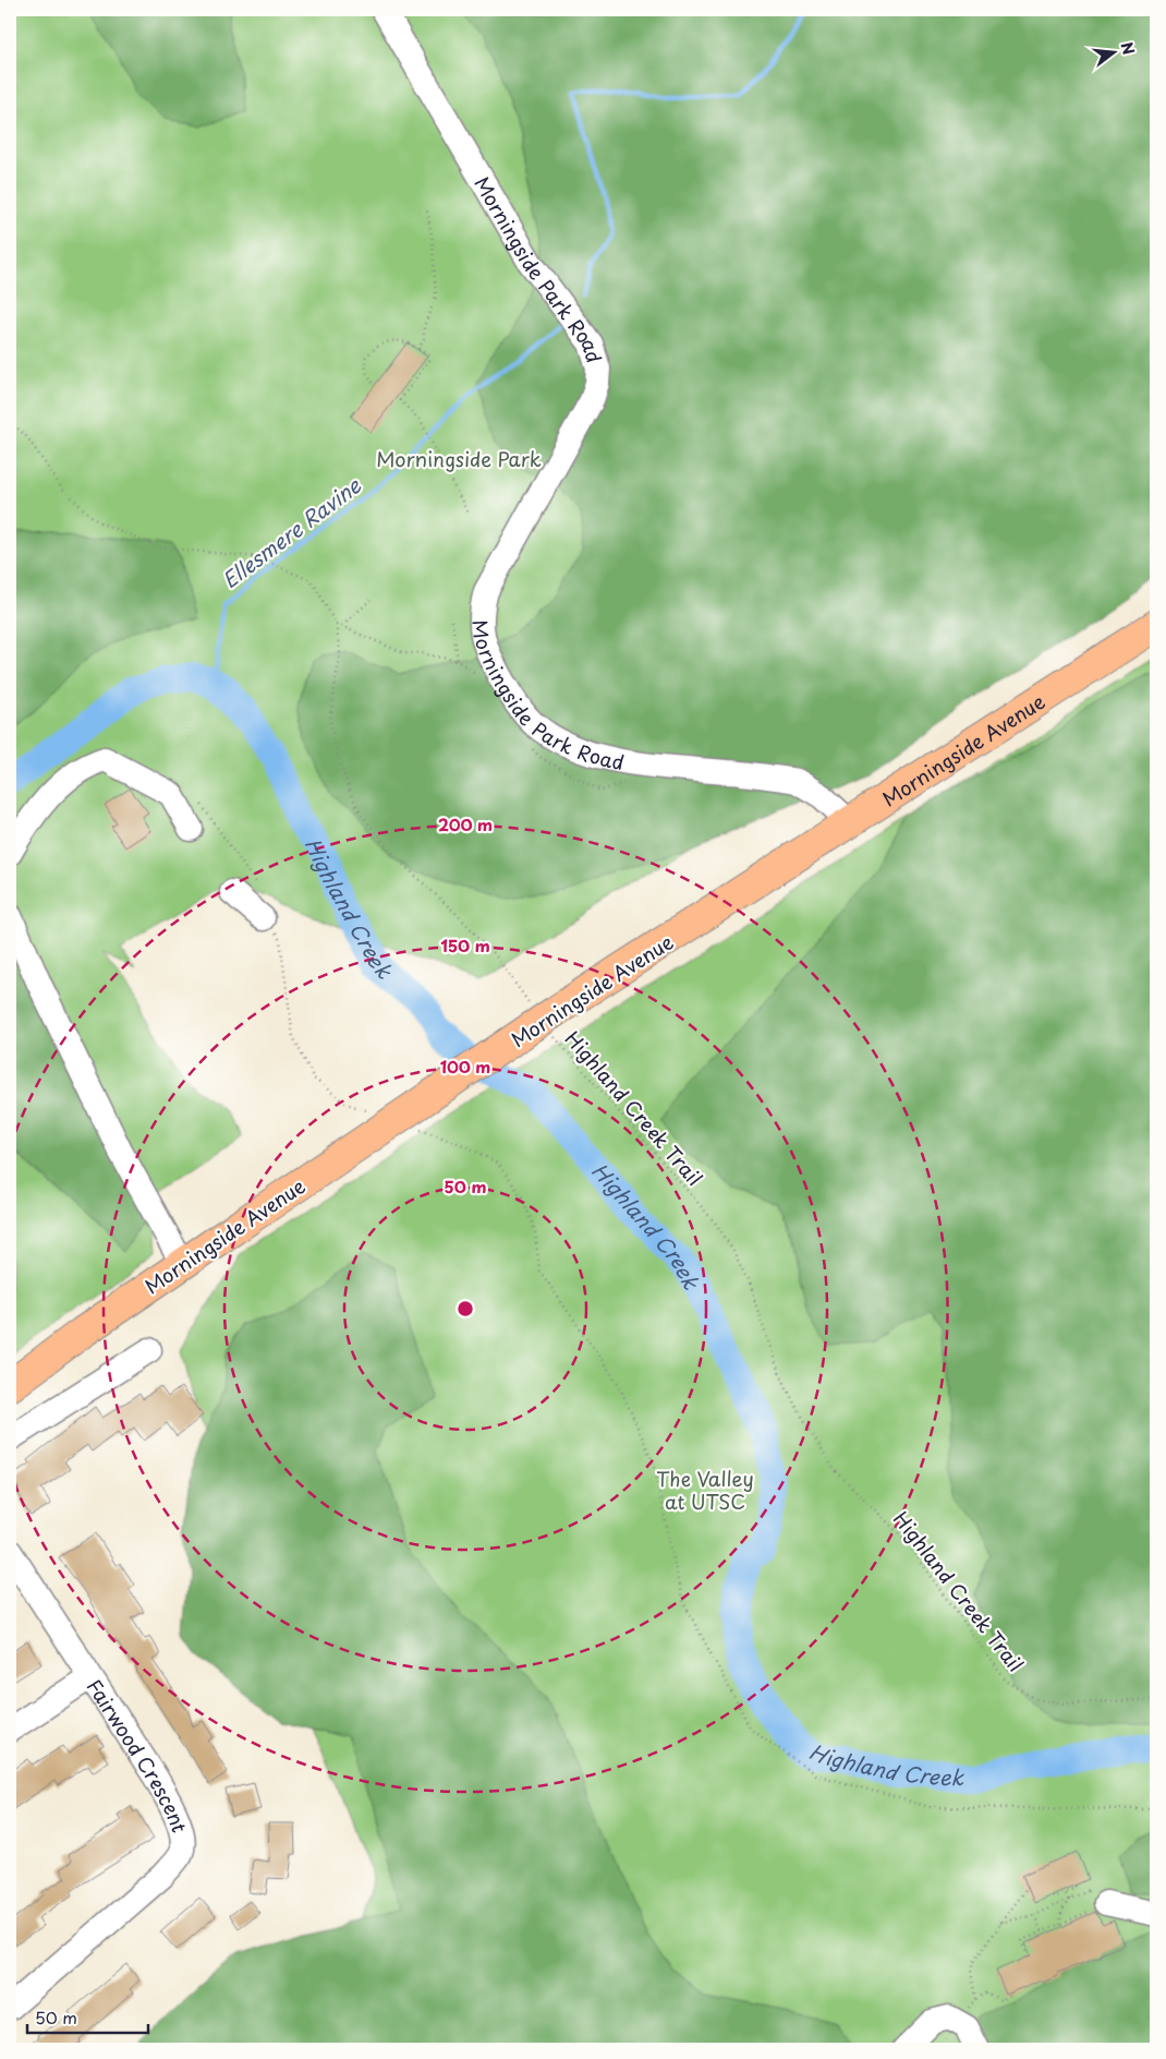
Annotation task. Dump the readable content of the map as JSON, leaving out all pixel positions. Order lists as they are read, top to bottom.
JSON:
{
  "streets": {
    "main road": ["Morningside Avenue"],
    "street": ["Morningside Park Road", "Fairwood Crescent"],
    "path": ["Highland Creek Trail"]
  },
  "crossings": [
    ["Morningside Park Road", "Morningside Avenue"],
    ["Morningside Avenue", "Highland Creek Trail"]
  ],
  "water": ["Ellesmere Ravine", "Highland Creek"],
  "parks": ["Morningside Park", "The Valley at UTSC"],
  "scale_bar": "50 m",
  "north": "right",
  "rings": [
    "200 m",
    "150 m",
    "100 m",
    "50 m"
  ]
}
